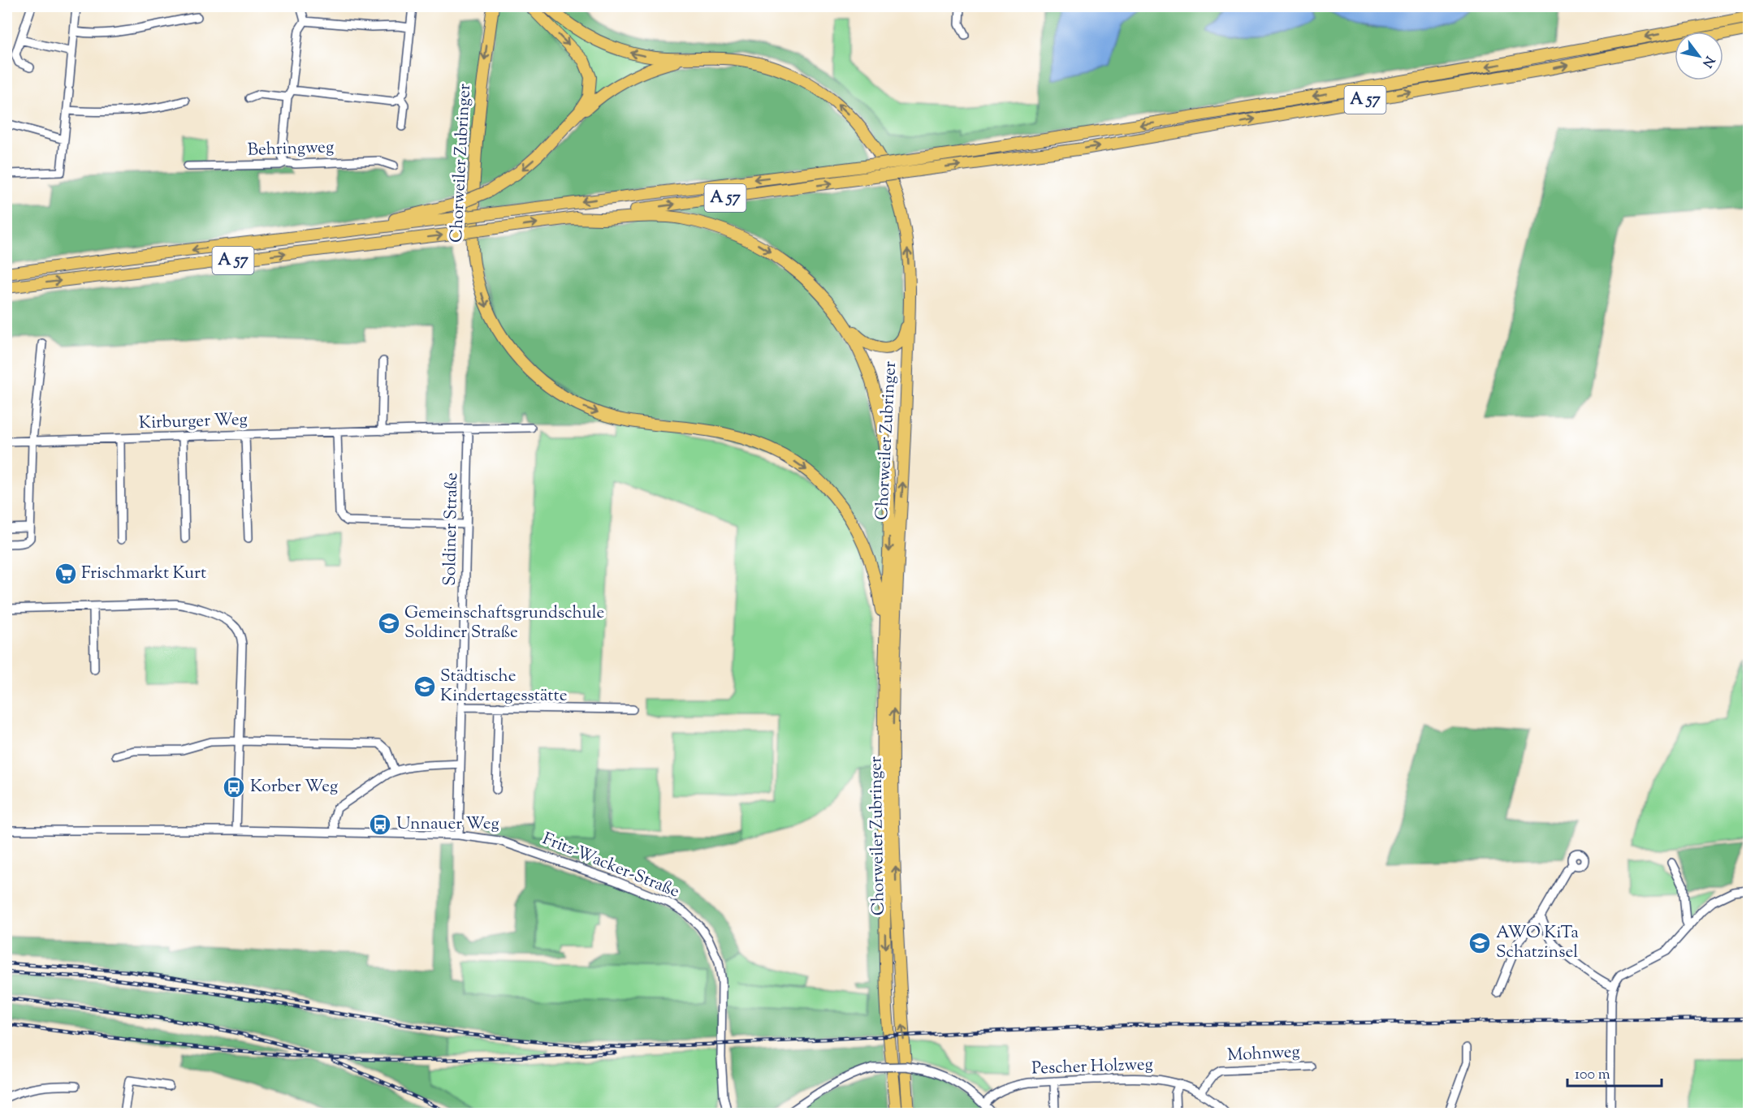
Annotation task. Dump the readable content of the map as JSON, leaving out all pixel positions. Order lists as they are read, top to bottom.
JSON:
{
  "streets": {
    "highway": ["A 57", "Chorweiler Zubringer"],
    "street": [
      "Behringweg",
      "Kirburger Weg",
      "Soldiner Straße",
      "Fritz-Wacker-Straße",
      "Mohnweg",
      "Pescher Holzweg"
    ]
  },
  "crossings": [
    ["Kirburger Weg", "Soldiner Straße"],
    ["Soldiner Straße", "Fritz-Wacker-Straße"],
    ["Mohnweg", "Pescher Holzweg"]
  ],
  "places": {
    "supermarket": ["Frischmarkt Kurt"],
    "school or university": ["Gemeinschaftsgrundschule Soldiner Straße", "Städtische Kindertagesstätte", "AWO KiTa Schatzinsel"],
    "bus stop": ["Korber Weg", "Unnauer Weg"]
  },
  "scale_bar": "100 m",
  "north": "bottom right"
}
